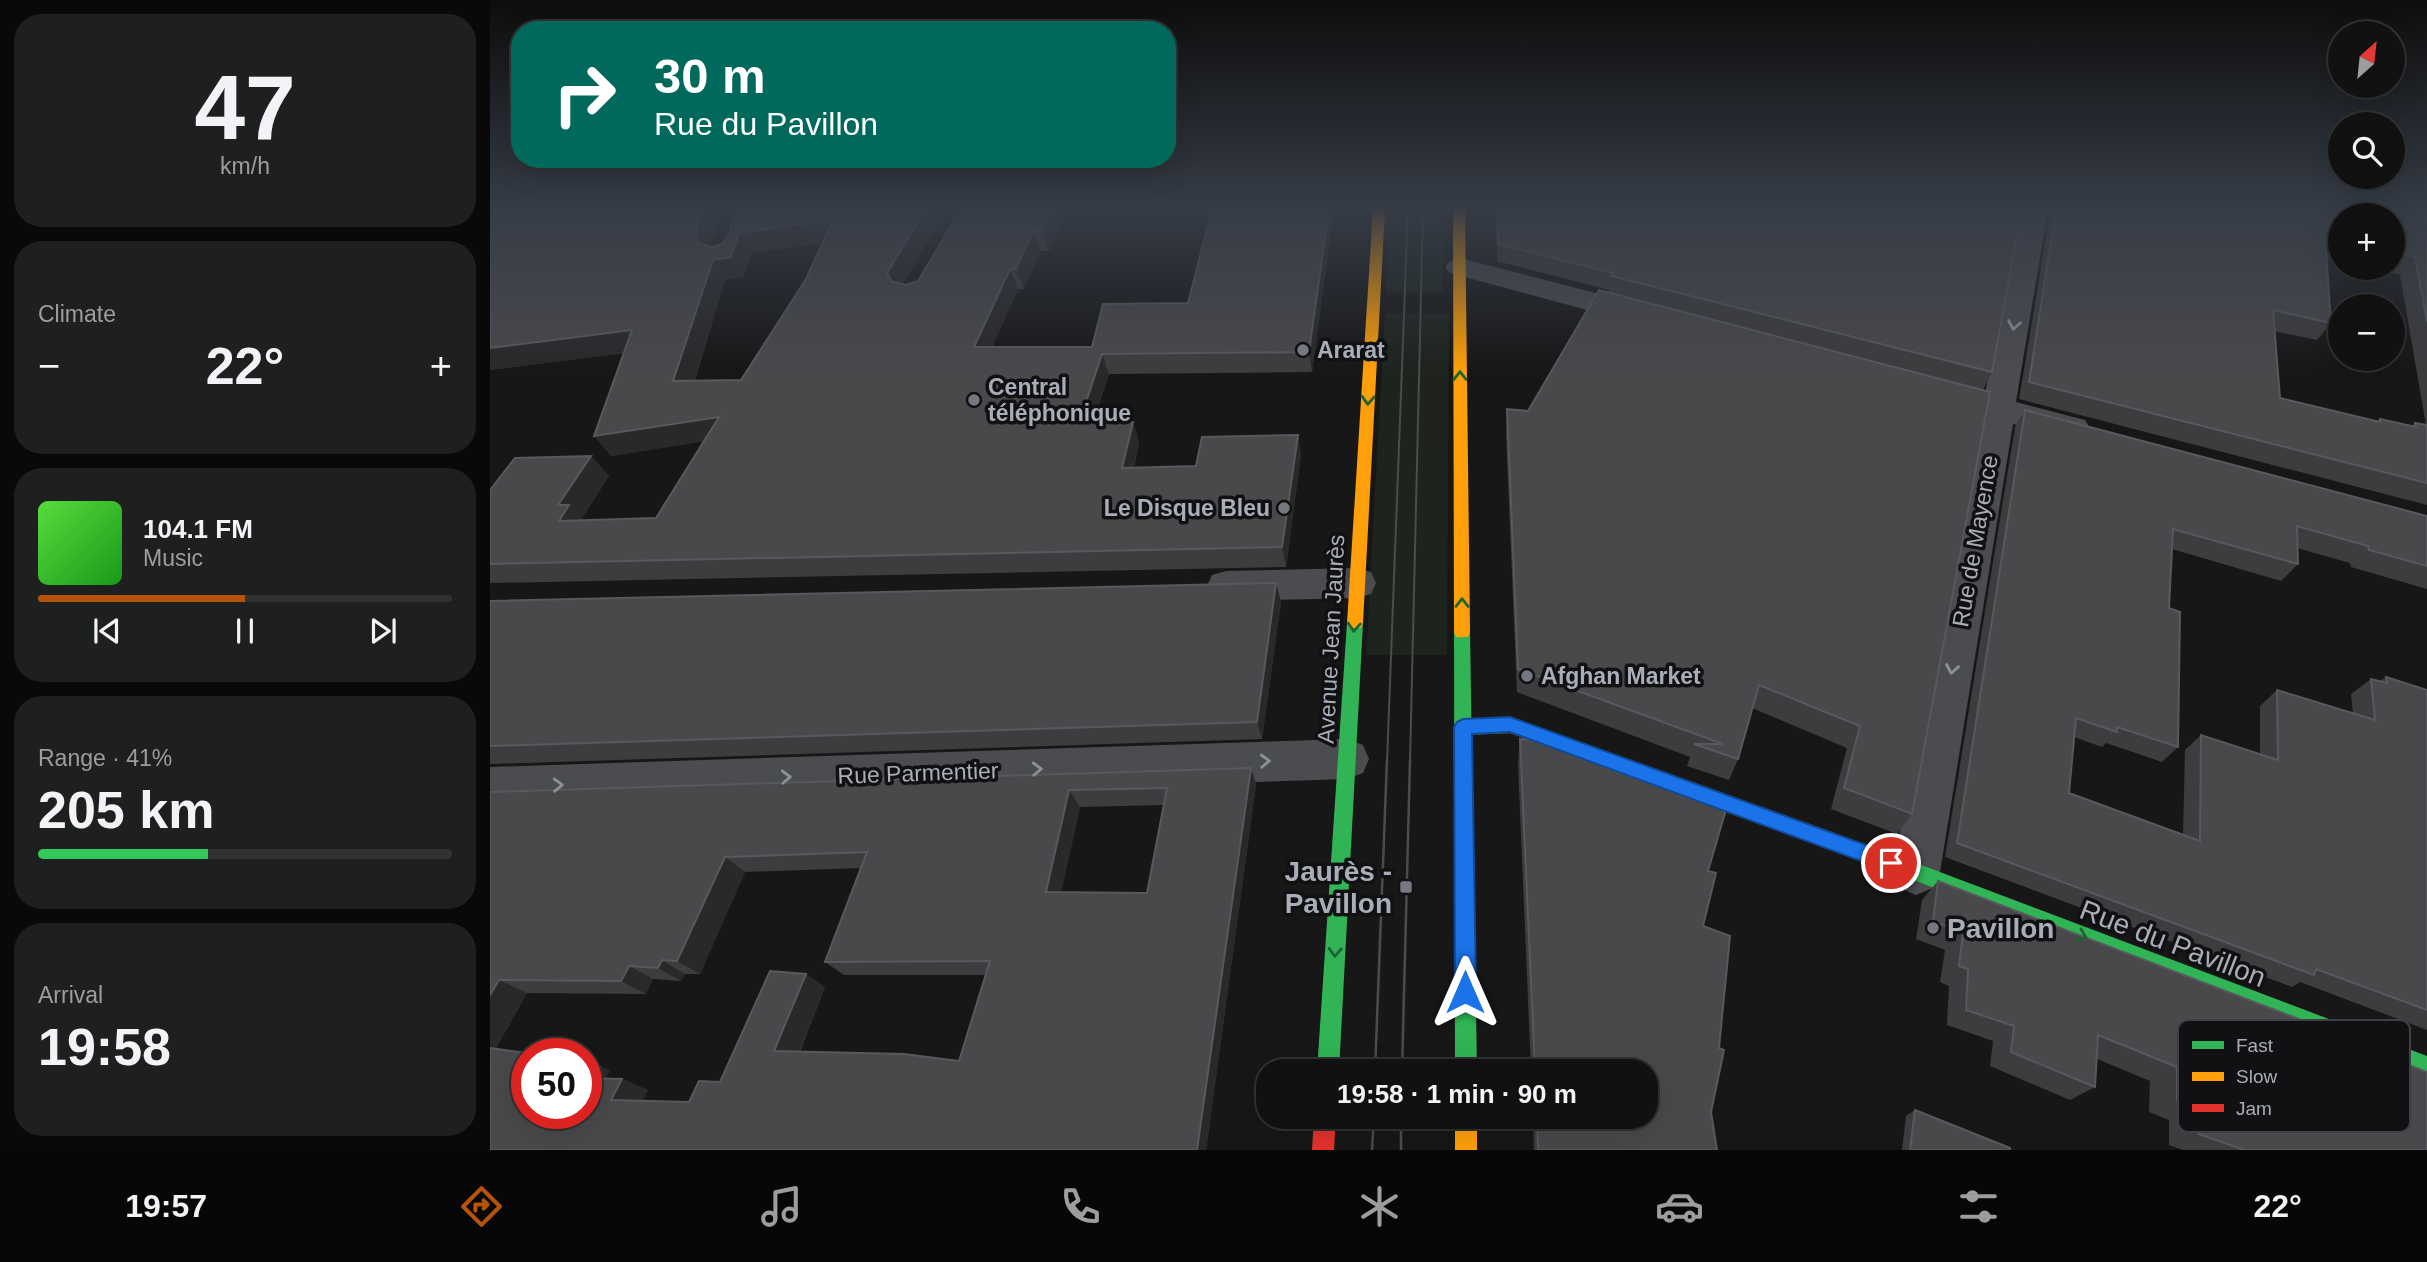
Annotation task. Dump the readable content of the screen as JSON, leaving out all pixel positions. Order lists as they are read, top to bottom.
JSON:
{
  "streets": {
    "main road": ["Avenue Jean Jaurès", "Rue du Pavillon"],
    "street": ["Rue de Mayence", "Rue Parmentier"]
  },
  "crossings": [
    ["Rue de Mayence", "Rue du Pavillon"],
    ["Avenue Jean Jaurès", "Rue Parmentier"]
  ],
  "one_way": ["Rue de Mayence", "Rue Parmentier", "Rue du Pavillon"],
  "places": {
    "other": [
      "Ararat",
      "Central téléphonique",
      "Le Disque Bleu",
      "Afghan Market",
      "Pavillon"
    ],
    "transit": ["Jaurès - Pavillon"]
  },
  "legend": ["Fast", "Slow", "Jam"],
  "north": "top right",
  "page": {
    "tile": [
      ["47", "km/h"],
      "Climate",
      ["Range · 41%", "205 km"],
      ["Arrival", "19:58"]
    ],
    "map_buttons": ["+", "−"],
    "turn": ["30 m", "Rue du Pavillon"],
    "heat": ["−", "22°", "+"],
    "song": ["104.1 FM", "Music"],
    "limit": "50",
    "trip": "19:58 · 1 min · 90 m",
    "tabs": ["19:57", "22°"]
  }
}
